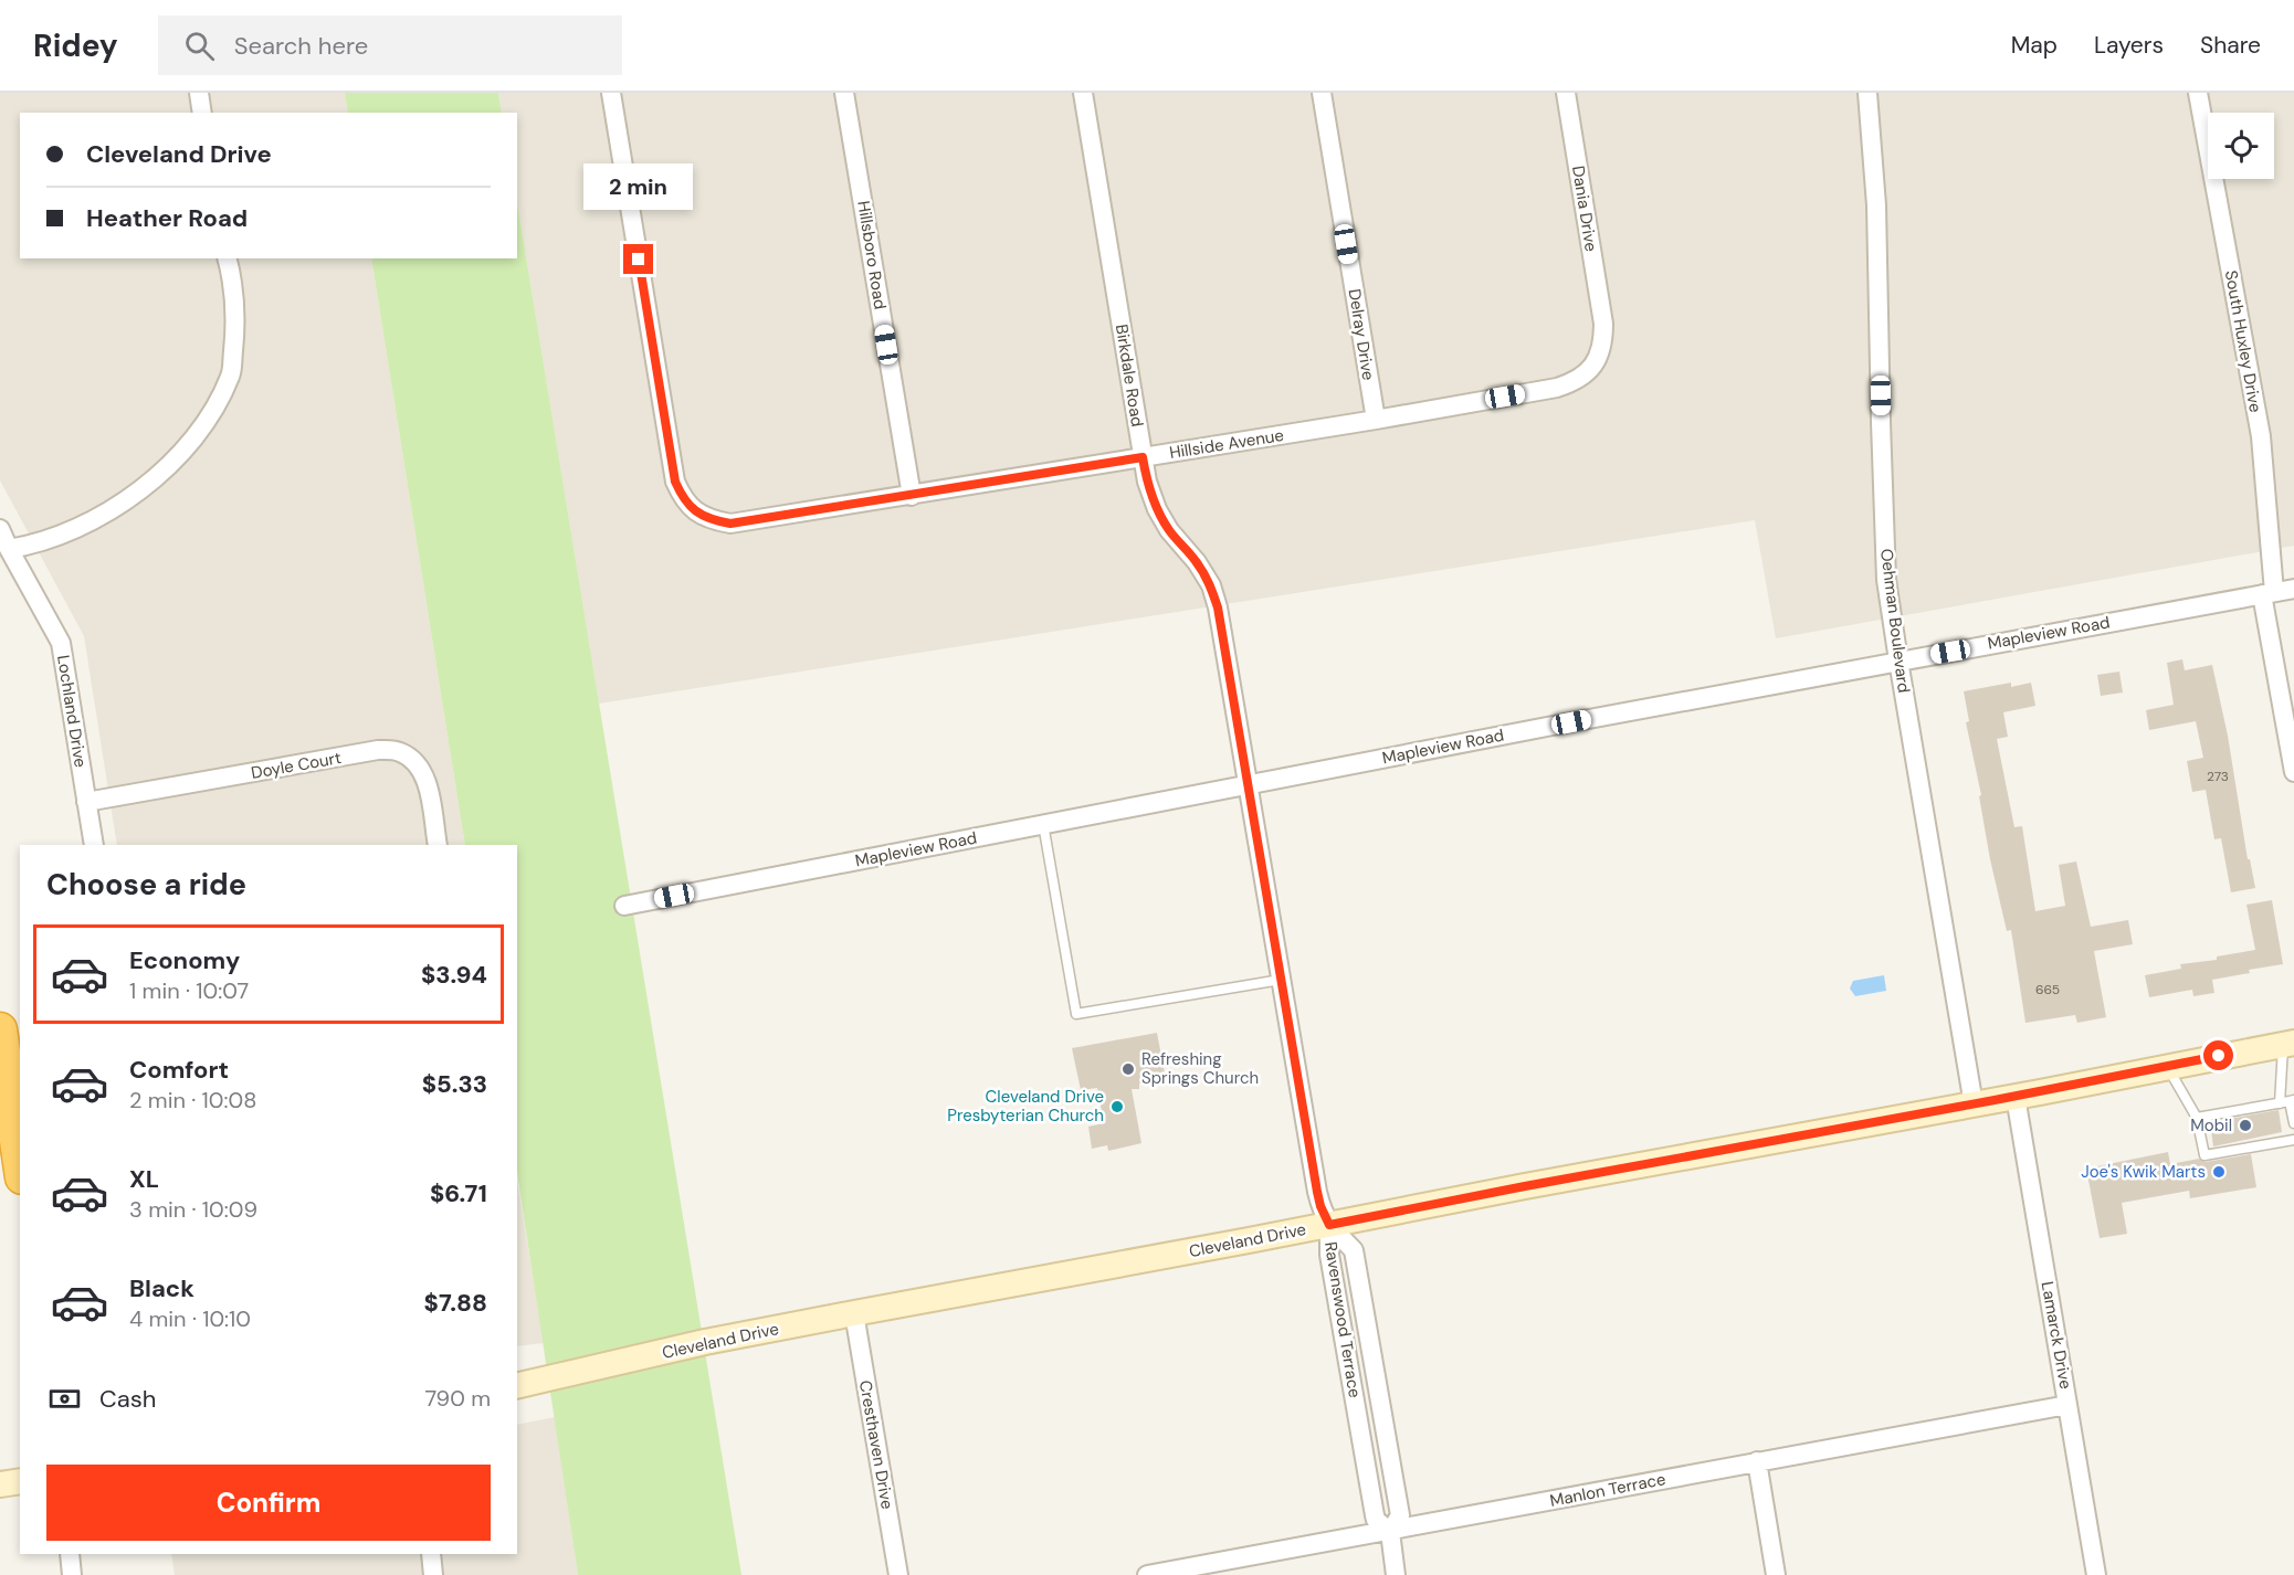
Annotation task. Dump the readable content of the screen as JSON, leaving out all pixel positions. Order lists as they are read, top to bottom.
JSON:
{
  "streets": {
    "street": [
      "Dania Drive",
      "Hillsboro Road",
      "Delray Drive",
      "South Huxley Drive",
      "Birkdale Road",
      "Hillside Avenue",
      "Oehman Boulevard",
      "Mapleview Road",
      "Lochland Drive",
      "Doyle Court",
      "Cleveland Drive",
      "Ravenswood Terrace",
      "Lamarck Drive",
      "Cresthaven Drive",
      "Manlon Terrace"
    ]
  },
  "crossings": [
    ["Dania Drive", "Hillside Avenue"],
    ["Hillsboro Road", "Hillside Avenue"],
    ["Delray Drive", "Hillside Avenue"],
    ["South Huxley Drive", "Mapleview Road"],
    ["Birkdale Road", "Hillside Avenue"],
    ["Birkdale Road", "Mapleview Road"],
    ["Birkdale Road", "Cleveland Drive"],
    ["Birkdale Road", "Ravenswood Terrace"],
    ["Oehman Boulevard", "Mapleview Road"],
    ["Oehman Boulevard", "Cleveland Drive"],
    ["Lochland Drive", "Doyle Court"],
    ["Cleveland Drive", "Ravenswood Terrace"],
    ["Cleveland Drive", "Lamarck Drive"],
    ["Cleveland Drive", "Cresthaven Drive"],
    ["Ravenswood Terrace", "Manlon Terrace"],
    ["Lamarck Drive", "Manlon Terrace"]
  ],
  "places": [
    "Refreshing Springs Church",
    "Cleveland Drive Presbyterian Church",
    "Mobil",
    "Joe's Kwik Marts"
  ],
  "house_numbers": ["273", "665"],
  "page": {
    "header": "Ridey",
    "search": "Search here",
    "nav": ["Map", "Layers", "Share"],
    "banner": ["Cleveland Drive", "Heather Road"],
    "bubble": "2 min",
    "heading": "Choose a ride",
    "list": [
      {
        "name": "Economy",
        "note": "1 min · 10:07",
        "value": "$3.94"
      },
      {
        "name": "Comfort",
        "note": "2 min · 10:08",
        "value": "$5.33"
      },
      {
        "name": "XL",
        "note": "3 min · 10:09",
        "value": "$6.71"
      },
      {
        "name": "Black",
        "note": "4 min · 10:10",
        "value": "$7.88"
      }
    ],
    "pay": ["Cash", "790 m"],
    "buttons": "Confirm"
  }
}
